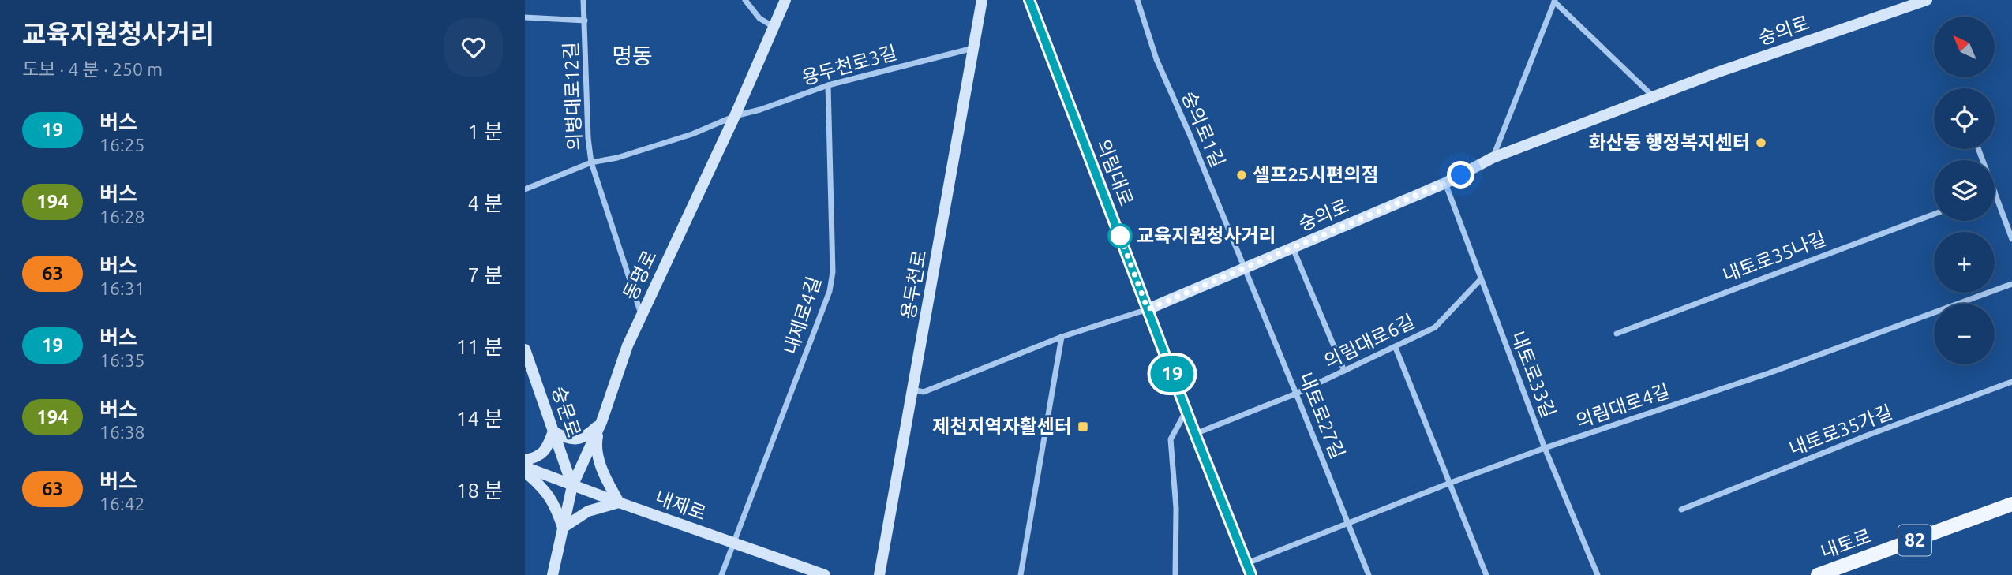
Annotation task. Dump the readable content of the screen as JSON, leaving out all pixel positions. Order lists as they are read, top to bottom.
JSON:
{
  "streets": {
    "main road": ["82", "내토로"],
    "street": [
      "숭의로",
      "용두천로3길",
      "의병대로12길",
      "숭의로1길",
      "의림대로",
      "내토로35나길",
      "동명로",
      "용두천로",
      "내제로4길",
      "의림대로6길",
      "내토로33길",
      "의림대로4길",
      "숭문로",
      "내토로27길",
      "내토로35가길",
      "내제로"
    ]
  },
  "crossings": [
    ["숭의로", "숭의로1길"],
    ["숭의로", "의림대로"],
    ["숭의로", "용두천로"],
    ["숭의로", "내토로33길"],
    ["숭의로", "내토로27길"],
    ["용두천로3길", "의병대로12길"],
    ["용두천로3길", "동명로"],
    ["용두천로3길", "용두천로"],
    ["용두천로3길", "내제로4길"],
    ["의병대로12길", "동명로"],
    ["숭의로1길", "내토로27길"],
    ["의림대로", "의림대로6길"],
    ["의림대로", "의림대로4길"],
    ["동명로", "숭문로"],
    ["동명로", "내제로"],
    ["내제로4길", "내제로"],
    ["의림대로6길", "내토로33길"],
    ["의림대로6길", "내토로27길"],
    ["내토로33길", "의림대로4길"],
    ["의림대로4길", "내토로27길"],
    ["숭문로", "내제로"]
  ],
  "districts": ["명동"],
  "places": {
    "other": ["화산동 행정복지센터", "셀프25시편의점", "교육지원청사거리"],
    "transit": ["제천지역자활센터"]
  },
  "lines": ["bus line 19"],
  "north": "top left",
  "page": {
    "heading": ["교육지원청사거리", "도보 · 4 분 · 250 m"],
    "on_map": "19",
    "map_buttons": ["+", "−"],
    "list": [
      {
        "mark": "19",
        "name": "버스",
        "note": "16:25",
        "value": "1 분"
      },
      {
        "mark": "194",
        "name": "버스",
        "note": "16:28",
        "value": "4 분"
      },
      {
        "mark": "63",
        "name": "버스",
        "note": "16:31",
        "value": "7 분"
      },
      {
        "mark": "19",
        "name": "버스",
        "note": "16:35",
        "value": "11 분"
      },
      {
        "mark": "194",
        "name": "버스",
        "note": "16:38",
        "value": "14 분"
      },
      {
        "mark": "63",
        "name": "버스",
        "note": "16:42",
        "value": "18 분"
      }
    ]
  }
}
